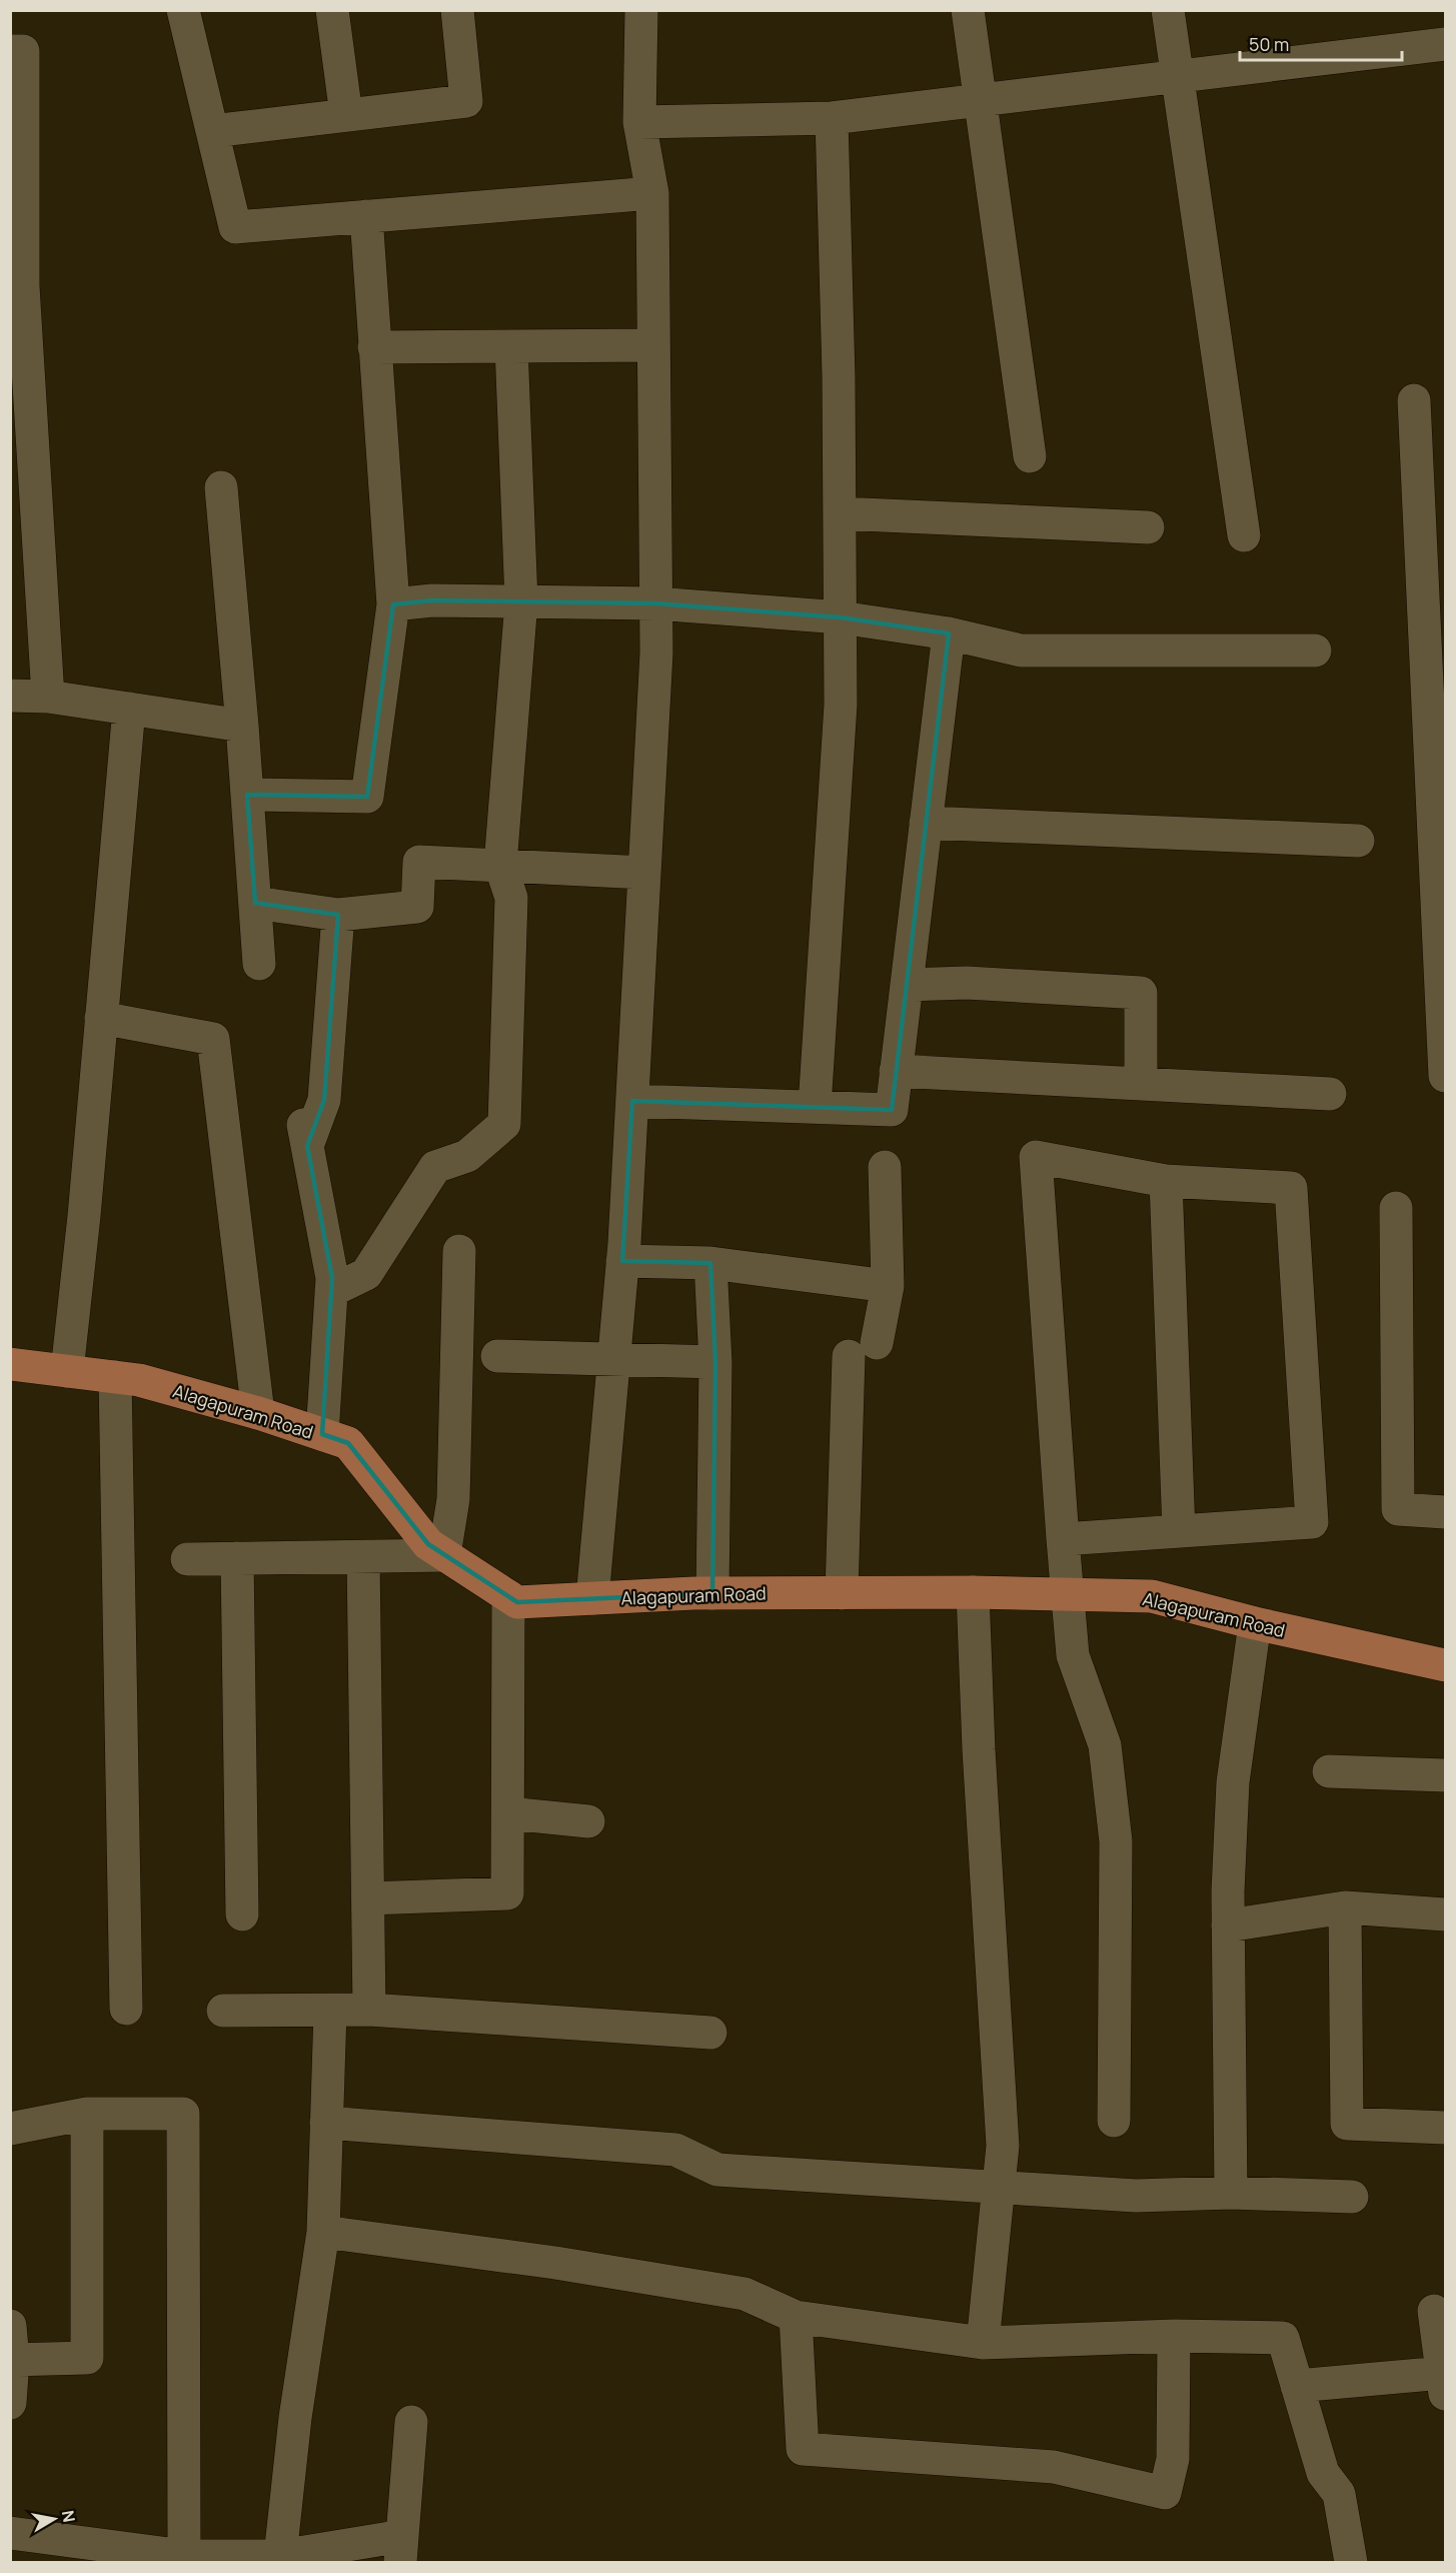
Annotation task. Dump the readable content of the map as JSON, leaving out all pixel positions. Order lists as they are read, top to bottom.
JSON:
{
  "streets": {
    "main road": ["Alagapuram Road"]
  },
  "scale_bar": "50 m",
  "north": "right"
}
